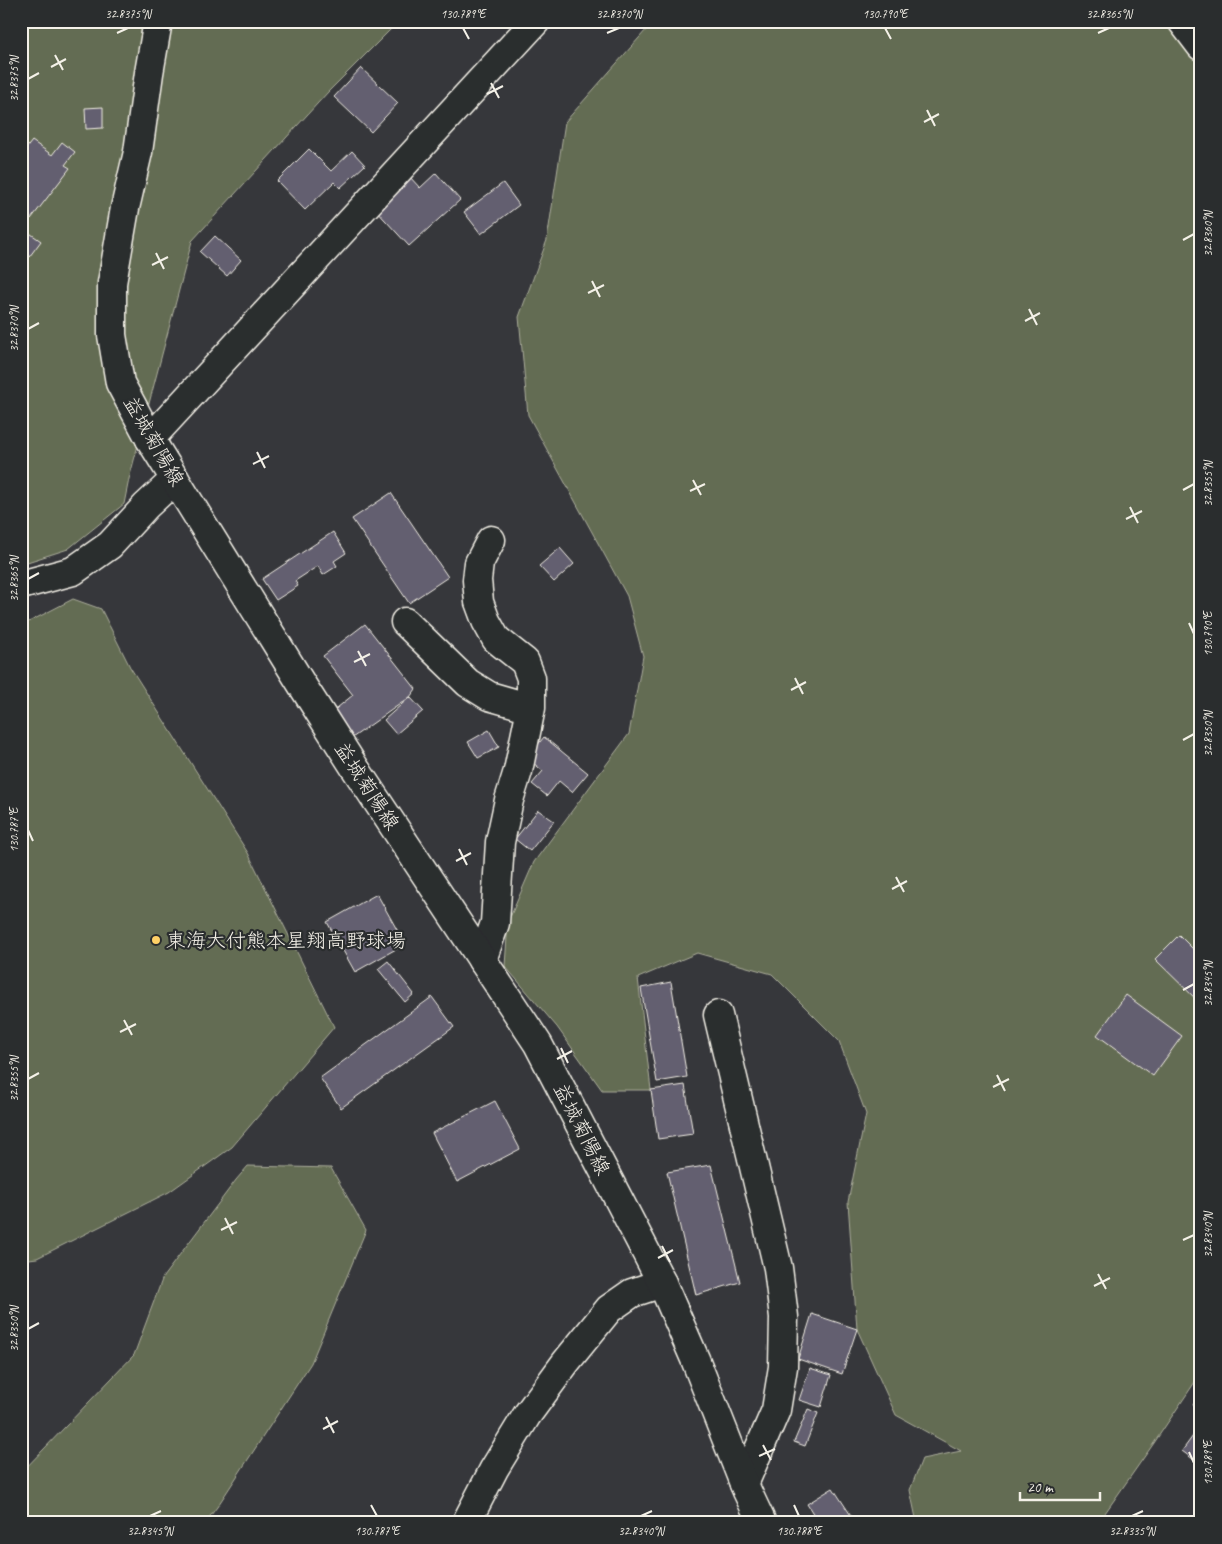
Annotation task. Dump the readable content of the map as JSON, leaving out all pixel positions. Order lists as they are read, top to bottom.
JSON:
{
  "streets": {
    "main road": ["益城菊陽線"]
  },
  "places": ["東海大付熊本星翔高野球場"],
  "scale_bar": "20 m",
  "coordinates": [
    "32.8375°N",
    "130.789°E",
    "32.8370°N",
    "130.790°E",
    "32.8365°N",
    "32.8360°N",
    "32.8355°N",
    "32.8350°N",
    "130.787°E",
    "32.8345°N",
    "32.8340°N",
    "130.788°E",
    "32.8335°N"
  ]
}
